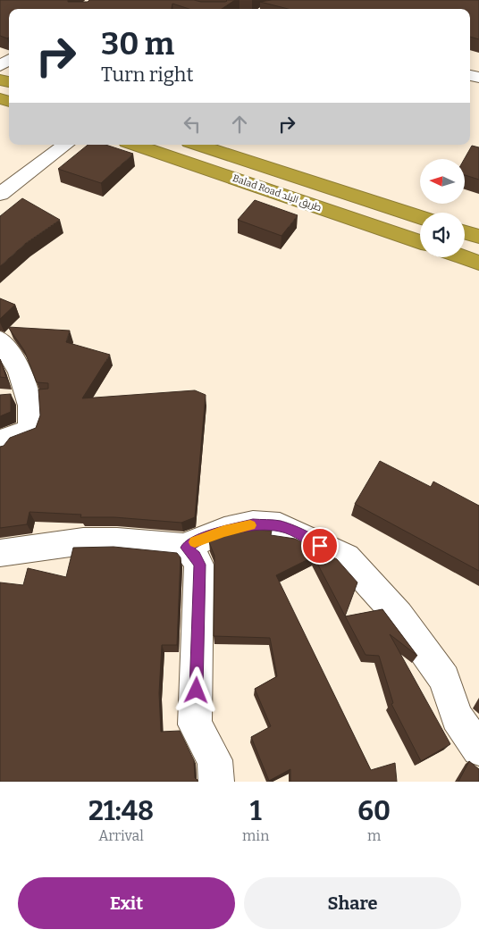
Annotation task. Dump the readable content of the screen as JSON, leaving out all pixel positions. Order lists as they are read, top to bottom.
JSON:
{
  "streets": {
    "highway": ["Balad Road طريق البلد"]
  },
  "north": "left",
  "page": {
    "turn": ["30 m", "Turn right"],
    "eta": [
      "21:48",
      "Arrival",
      "1",
      "min",
      "60",
      "m"
    ],
    "buttons": ["Exit", "Share"]
  }
}
